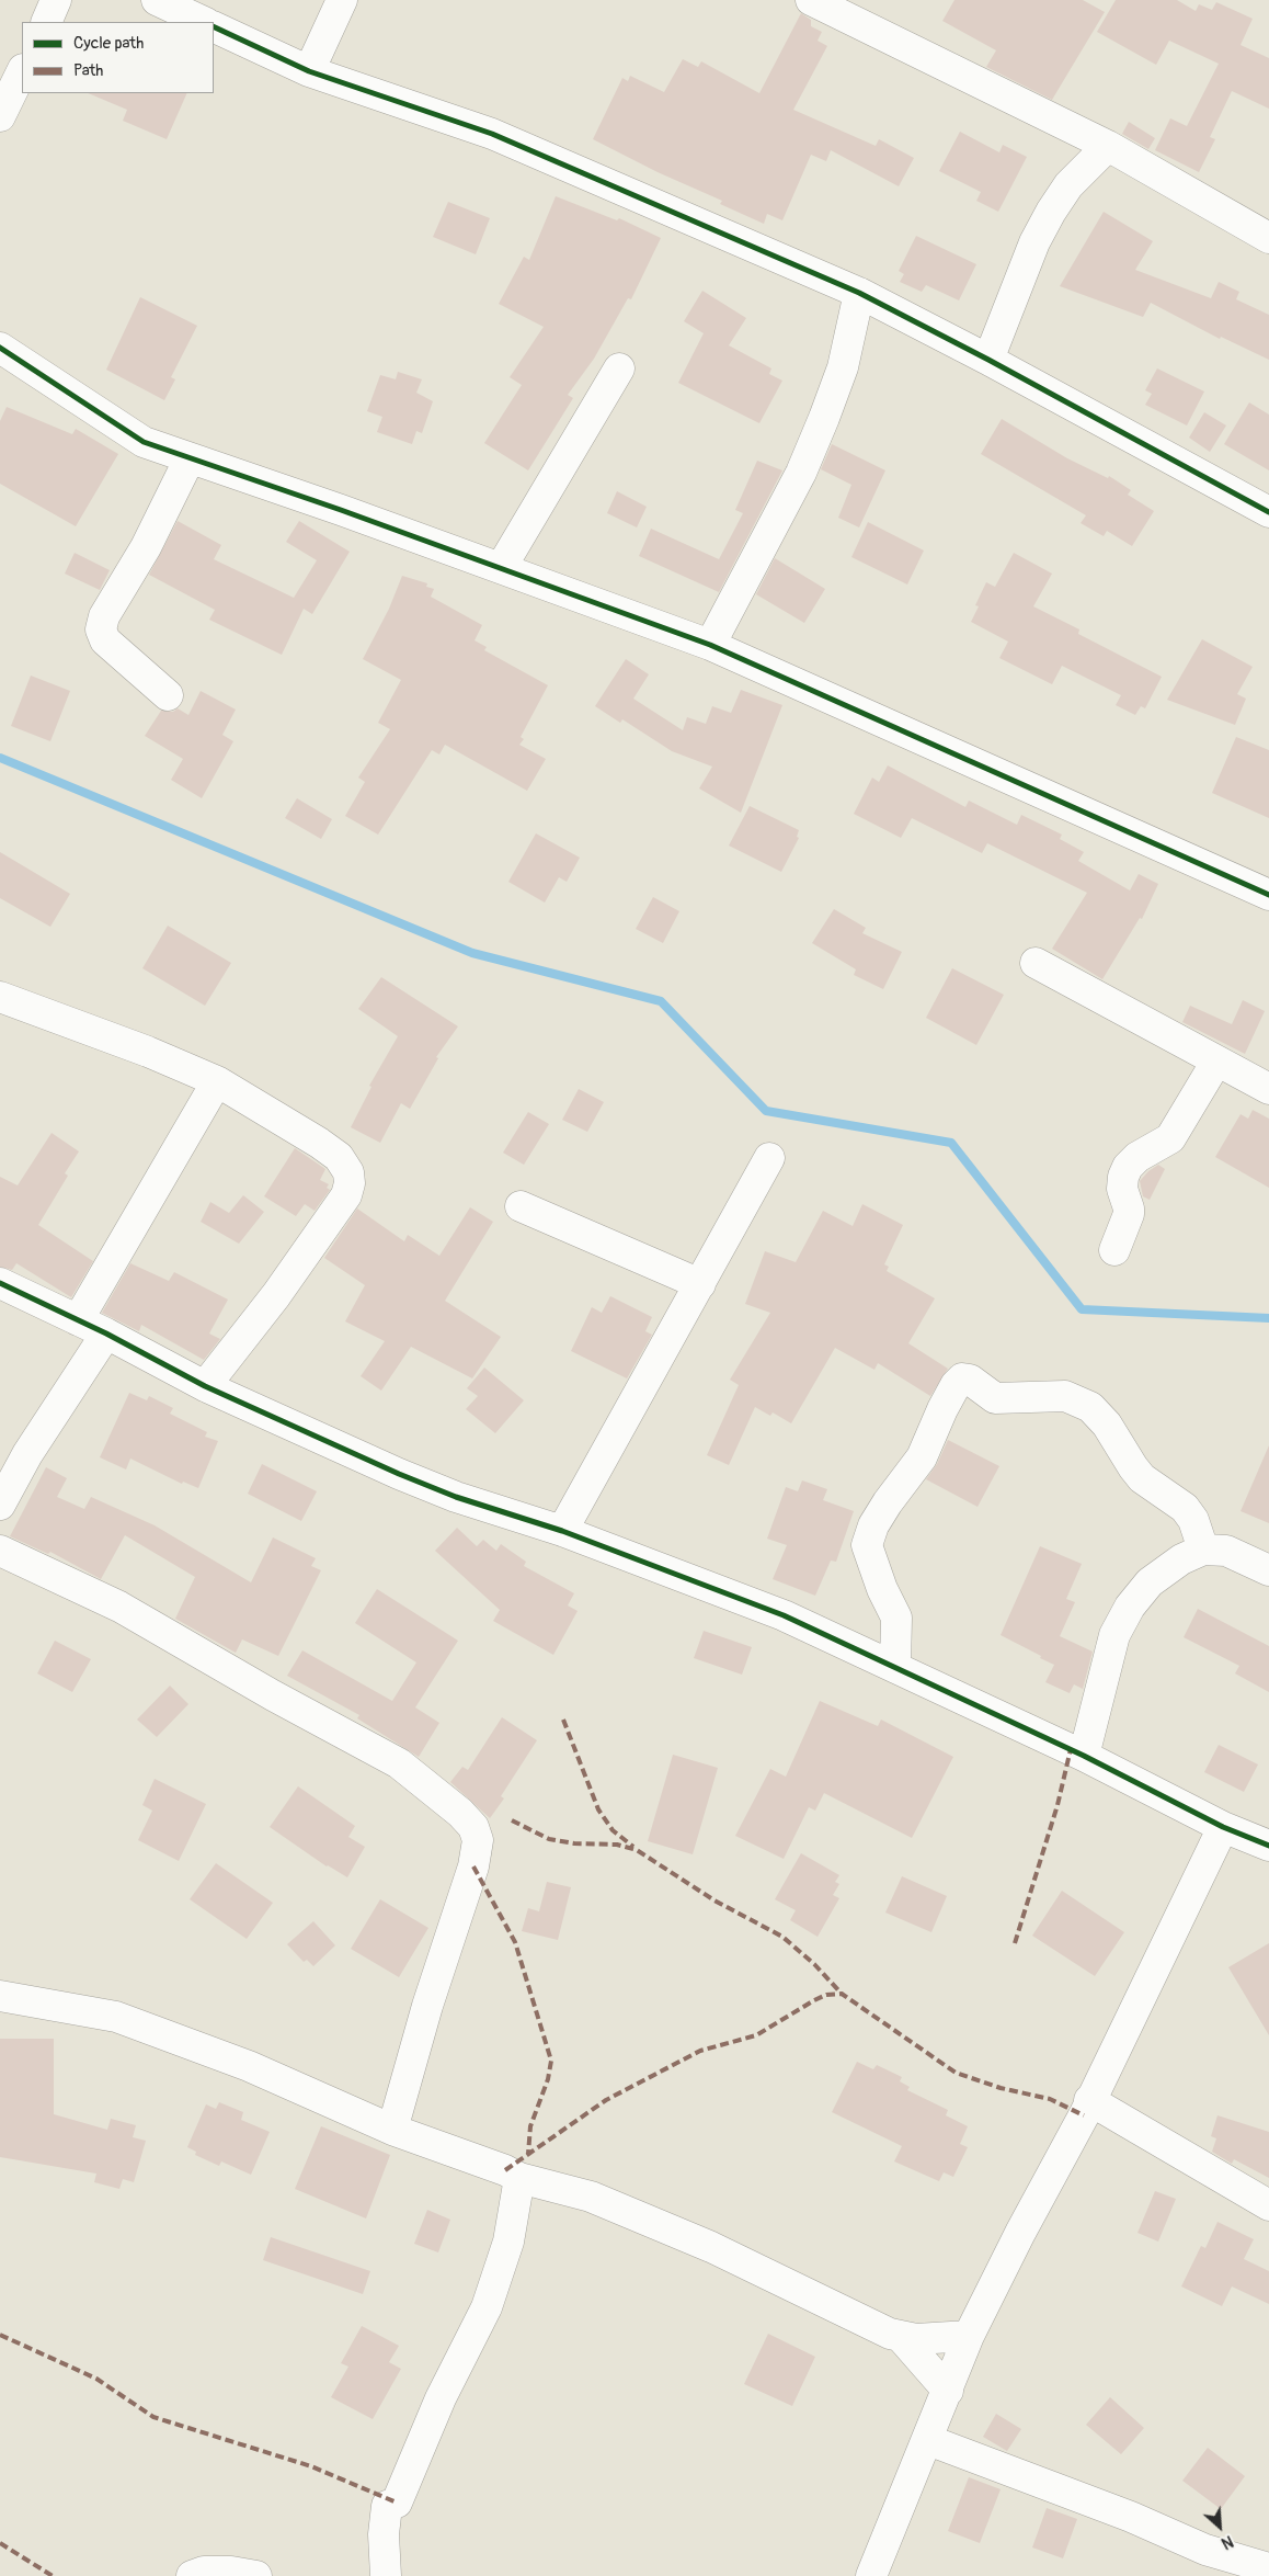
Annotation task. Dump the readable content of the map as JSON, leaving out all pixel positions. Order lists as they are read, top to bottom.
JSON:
{
  "legend": ["Cycle path", "Path"],
  "north": "bottom right"
}
